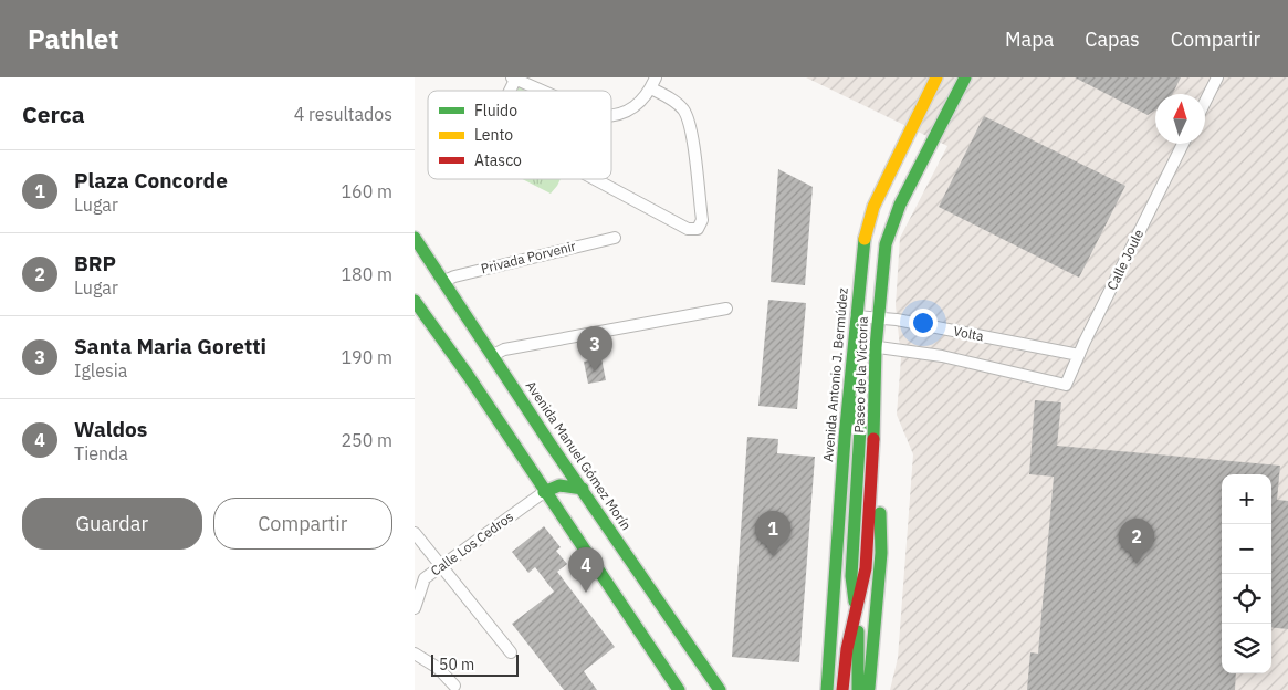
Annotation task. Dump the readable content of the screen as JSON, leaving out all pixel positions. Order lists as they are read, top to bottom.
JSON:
{
  "streets": {
    "main road": ["Avenida Antonio J. Bermúdez", "Paseo de la Victoria", "Avenida Manuel Gómez Morín"],
    "street": [
      "Privada Porvenir",
      "Calle Joule",
      "Volta",
      "Calle Los Cedros"
    ]
  },
  "crossings": [
    ["Privada Porvenir", "Avenida Manuel Gómez Morín"],
    ["Calle Joule", "Volta"],
    ["Volta", "Avenida Antonio J. Bermúdez"],
    ["Volta", "Paseo de la Victoria"]
  ],
  "legend": ["Fluido", "Lento", "Atasco"],
  "scale_bar": "50 m",
  "north": "top",
  "page": {
    "header": "Pathlet",
    "nav": ["Mapa", "Capas", "Compartir"],
    "heading": ["Cerca", "4 resultados"],
    "list": [
      {
        "mark": "1",
        "name": "Plaza Concorde",
        "note": "Lugar",
        "value": "160 m"
      },
      {
        "mark": "2",
        "name": "BRP",
        "note": "Lugar",
        "value": "180 m"
      },
      {
        "mark": "3",
        "name": "Santa Maria Goretti",
        "note": "Iglesia",
        "value": "190 m"
      },
      {
        "mark": "4",
        "name": "Waldos",
        "note": "Tienda",
        "value": "250 m"
      }
    ],
    "pins": [
      "3",
      "1",
      "2",
      "4"
    ],
    "map_buttons": ["+", "−"],
    "buttons": ["Guardar", "Compartir"],
    "scale": "50 m"
  }
}
